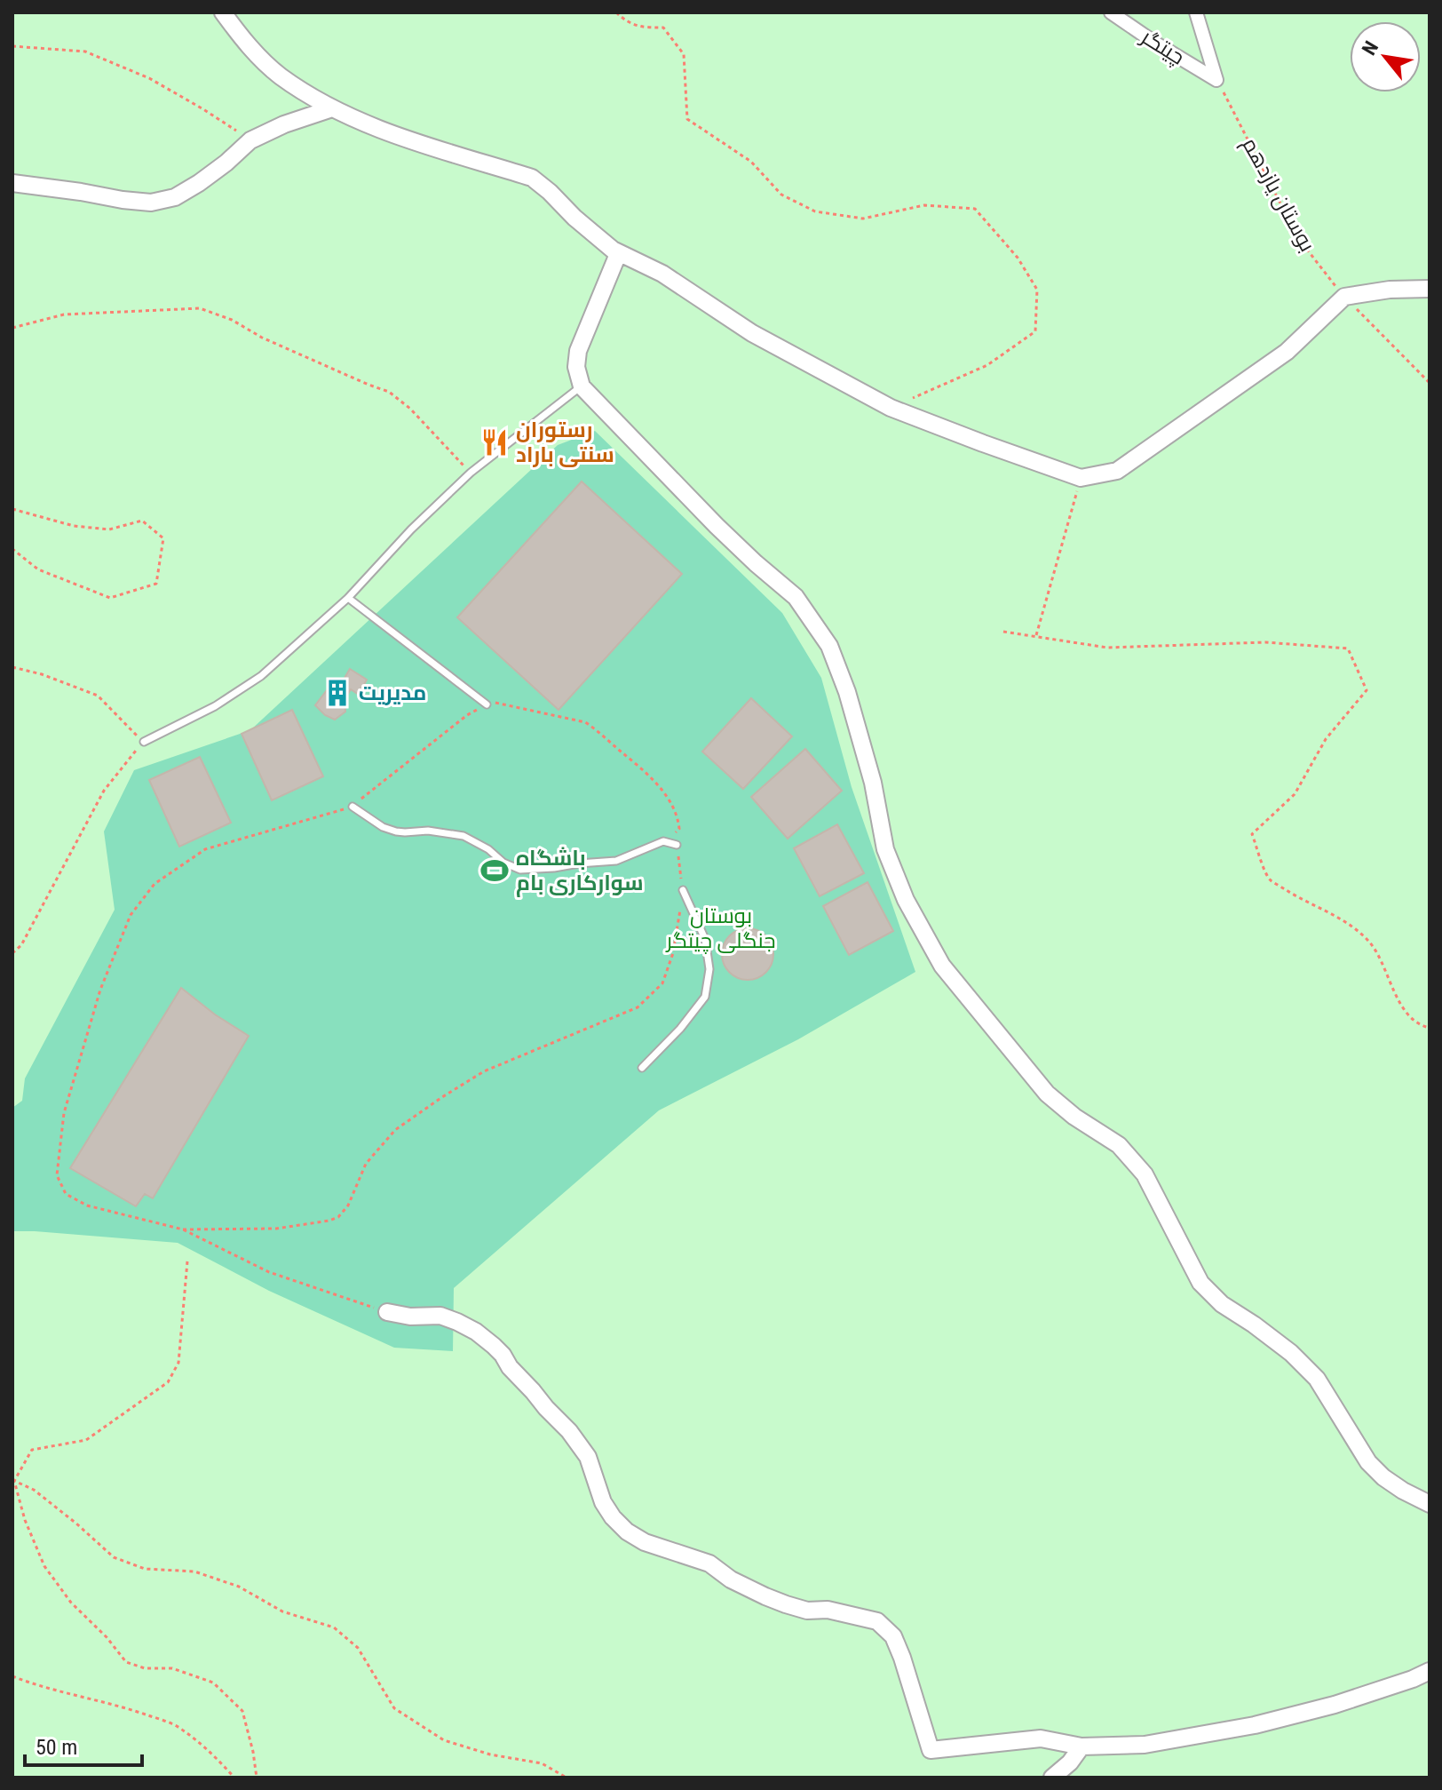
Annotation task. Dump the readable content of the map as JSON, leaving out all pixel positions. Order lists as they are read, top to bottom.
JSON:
{
  "streets": {
    "street": ["چیتگر"],
    "path": ["بوستان یازدهم"]
  },
  "crossings": [
    ["چیتگر", "بوستان یازدهم"]
  ],
  "parks": ["بوستان جنگلی چیتگر"],
  "places": {
    "restaurant": ["رستوران سنتی باراد"],
    "building": ["مدیریت"],
    "sports": ["باشگاه سوارکاری بام"]
  },
  "scale_bar": "50 m",
  "north": "top left"
}
